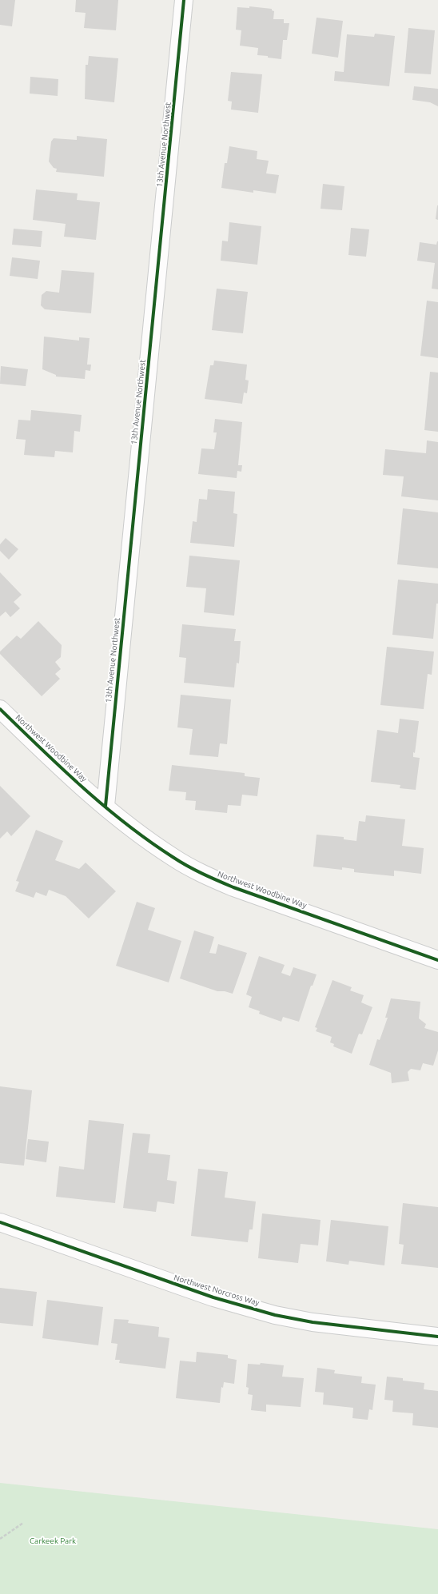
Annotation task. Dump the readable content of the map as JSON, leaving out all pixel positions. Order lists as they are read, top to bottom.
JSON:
{
  "streets": {
    "street": ["13th Avenue Northwest", "Northwest Woodbine Way", "Northwest Norcross Way"]
  },
  "crossings": [
    ["13th Avenue Northwest", "Northwest Woodbine Way"]
  ],
  "parks": ["Carkeek Park"]
}
